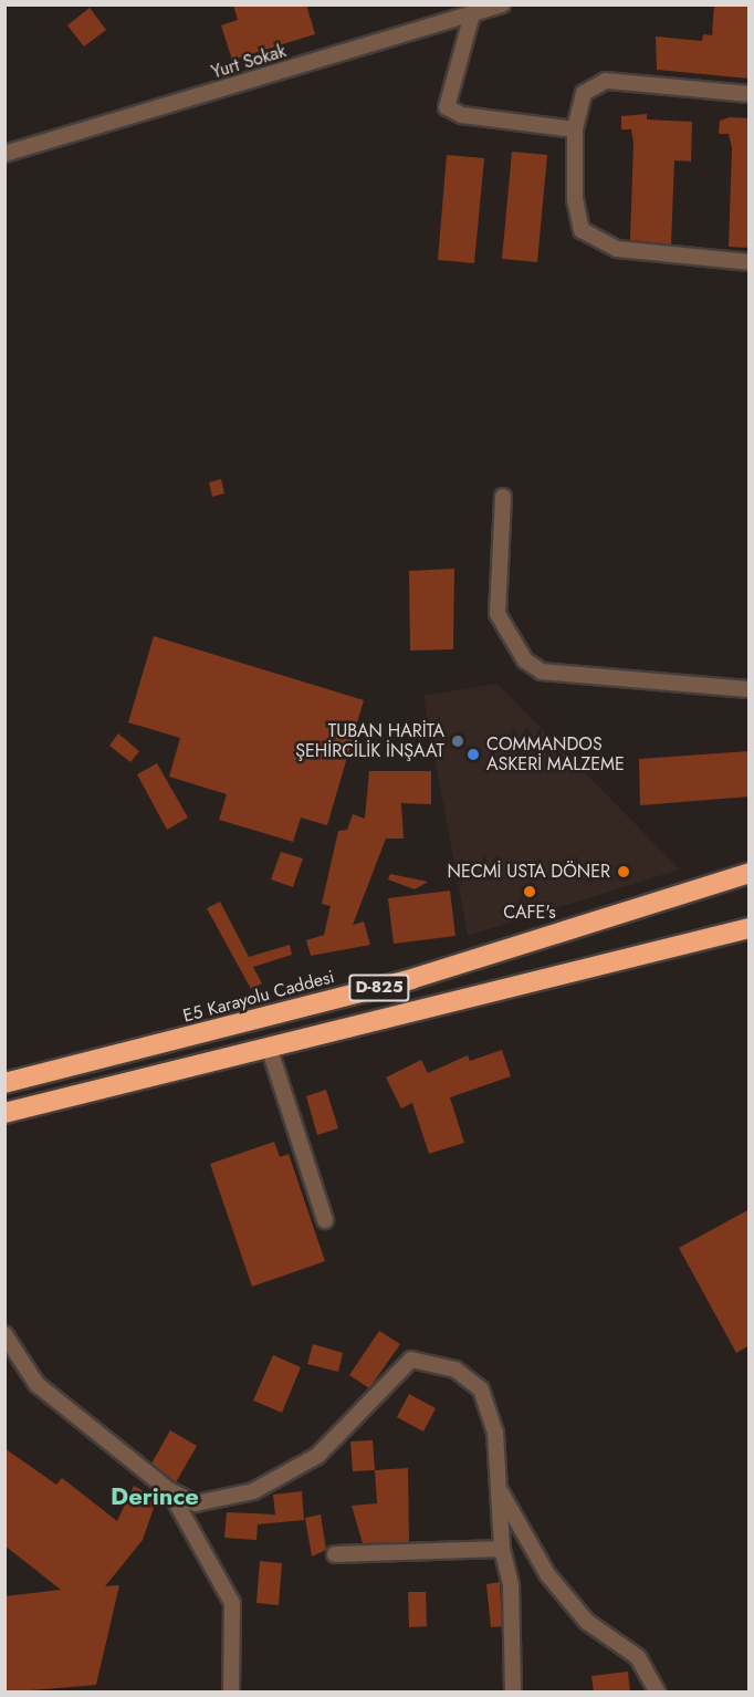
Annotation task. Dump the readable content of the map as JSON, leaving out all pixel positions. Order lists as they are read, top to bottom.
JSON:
{
  "streets": {
    "highway": ["D-825", "E5 Karayolu Caddesi"],
    "street": ["Yurt Sokak"]
  },
  "districts": ["Derince"],
  "places": [
    "TUBAN HARİTA ŞEHİRCİLİK İNŞAAT",
    "COMMANDOS ASKERİ MALZEME",
    "NECMİ USTA DÖNER",
    "CAFE's"
  ]
}
